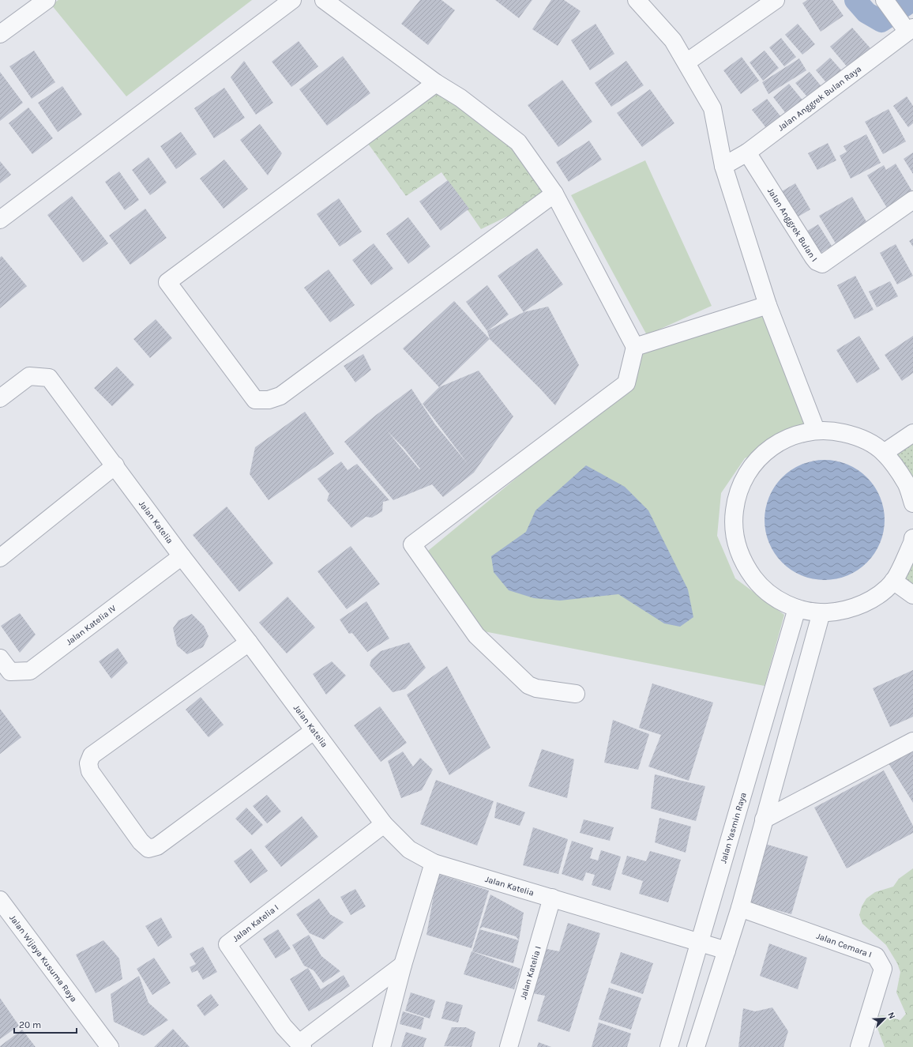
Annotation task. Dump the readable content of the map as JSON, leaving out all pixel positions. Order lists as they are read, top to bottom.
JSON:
{
  "streets": {
    "street": [
      "Jalan Anggrek Bulan Raya",
      "Jalan Anggrek Bulan I",
      "Jalan Katelia",
      "Jalan Katelia IV",
      "Jalan Yasmin Raya",
      "Jalan Katelia I",
      "Jalan Cemara I",
      "Jalan Wijaya Kusuma Raya"
    ]
  },
  "crossings": [
    ["Jalan Anggrek Bulan Raya", "Jalan Anggrek Bulan I"],
    ["Jalan Katelia", "Jalan Katelia IV"],
    ["Jalan Katelia", "Jalan Yasmin Raya"],
    ["Jalan Katelia", "Jalan Katelia I"]
  ],
  "scale_bar": "20 m",
  "north": "top right"
}
